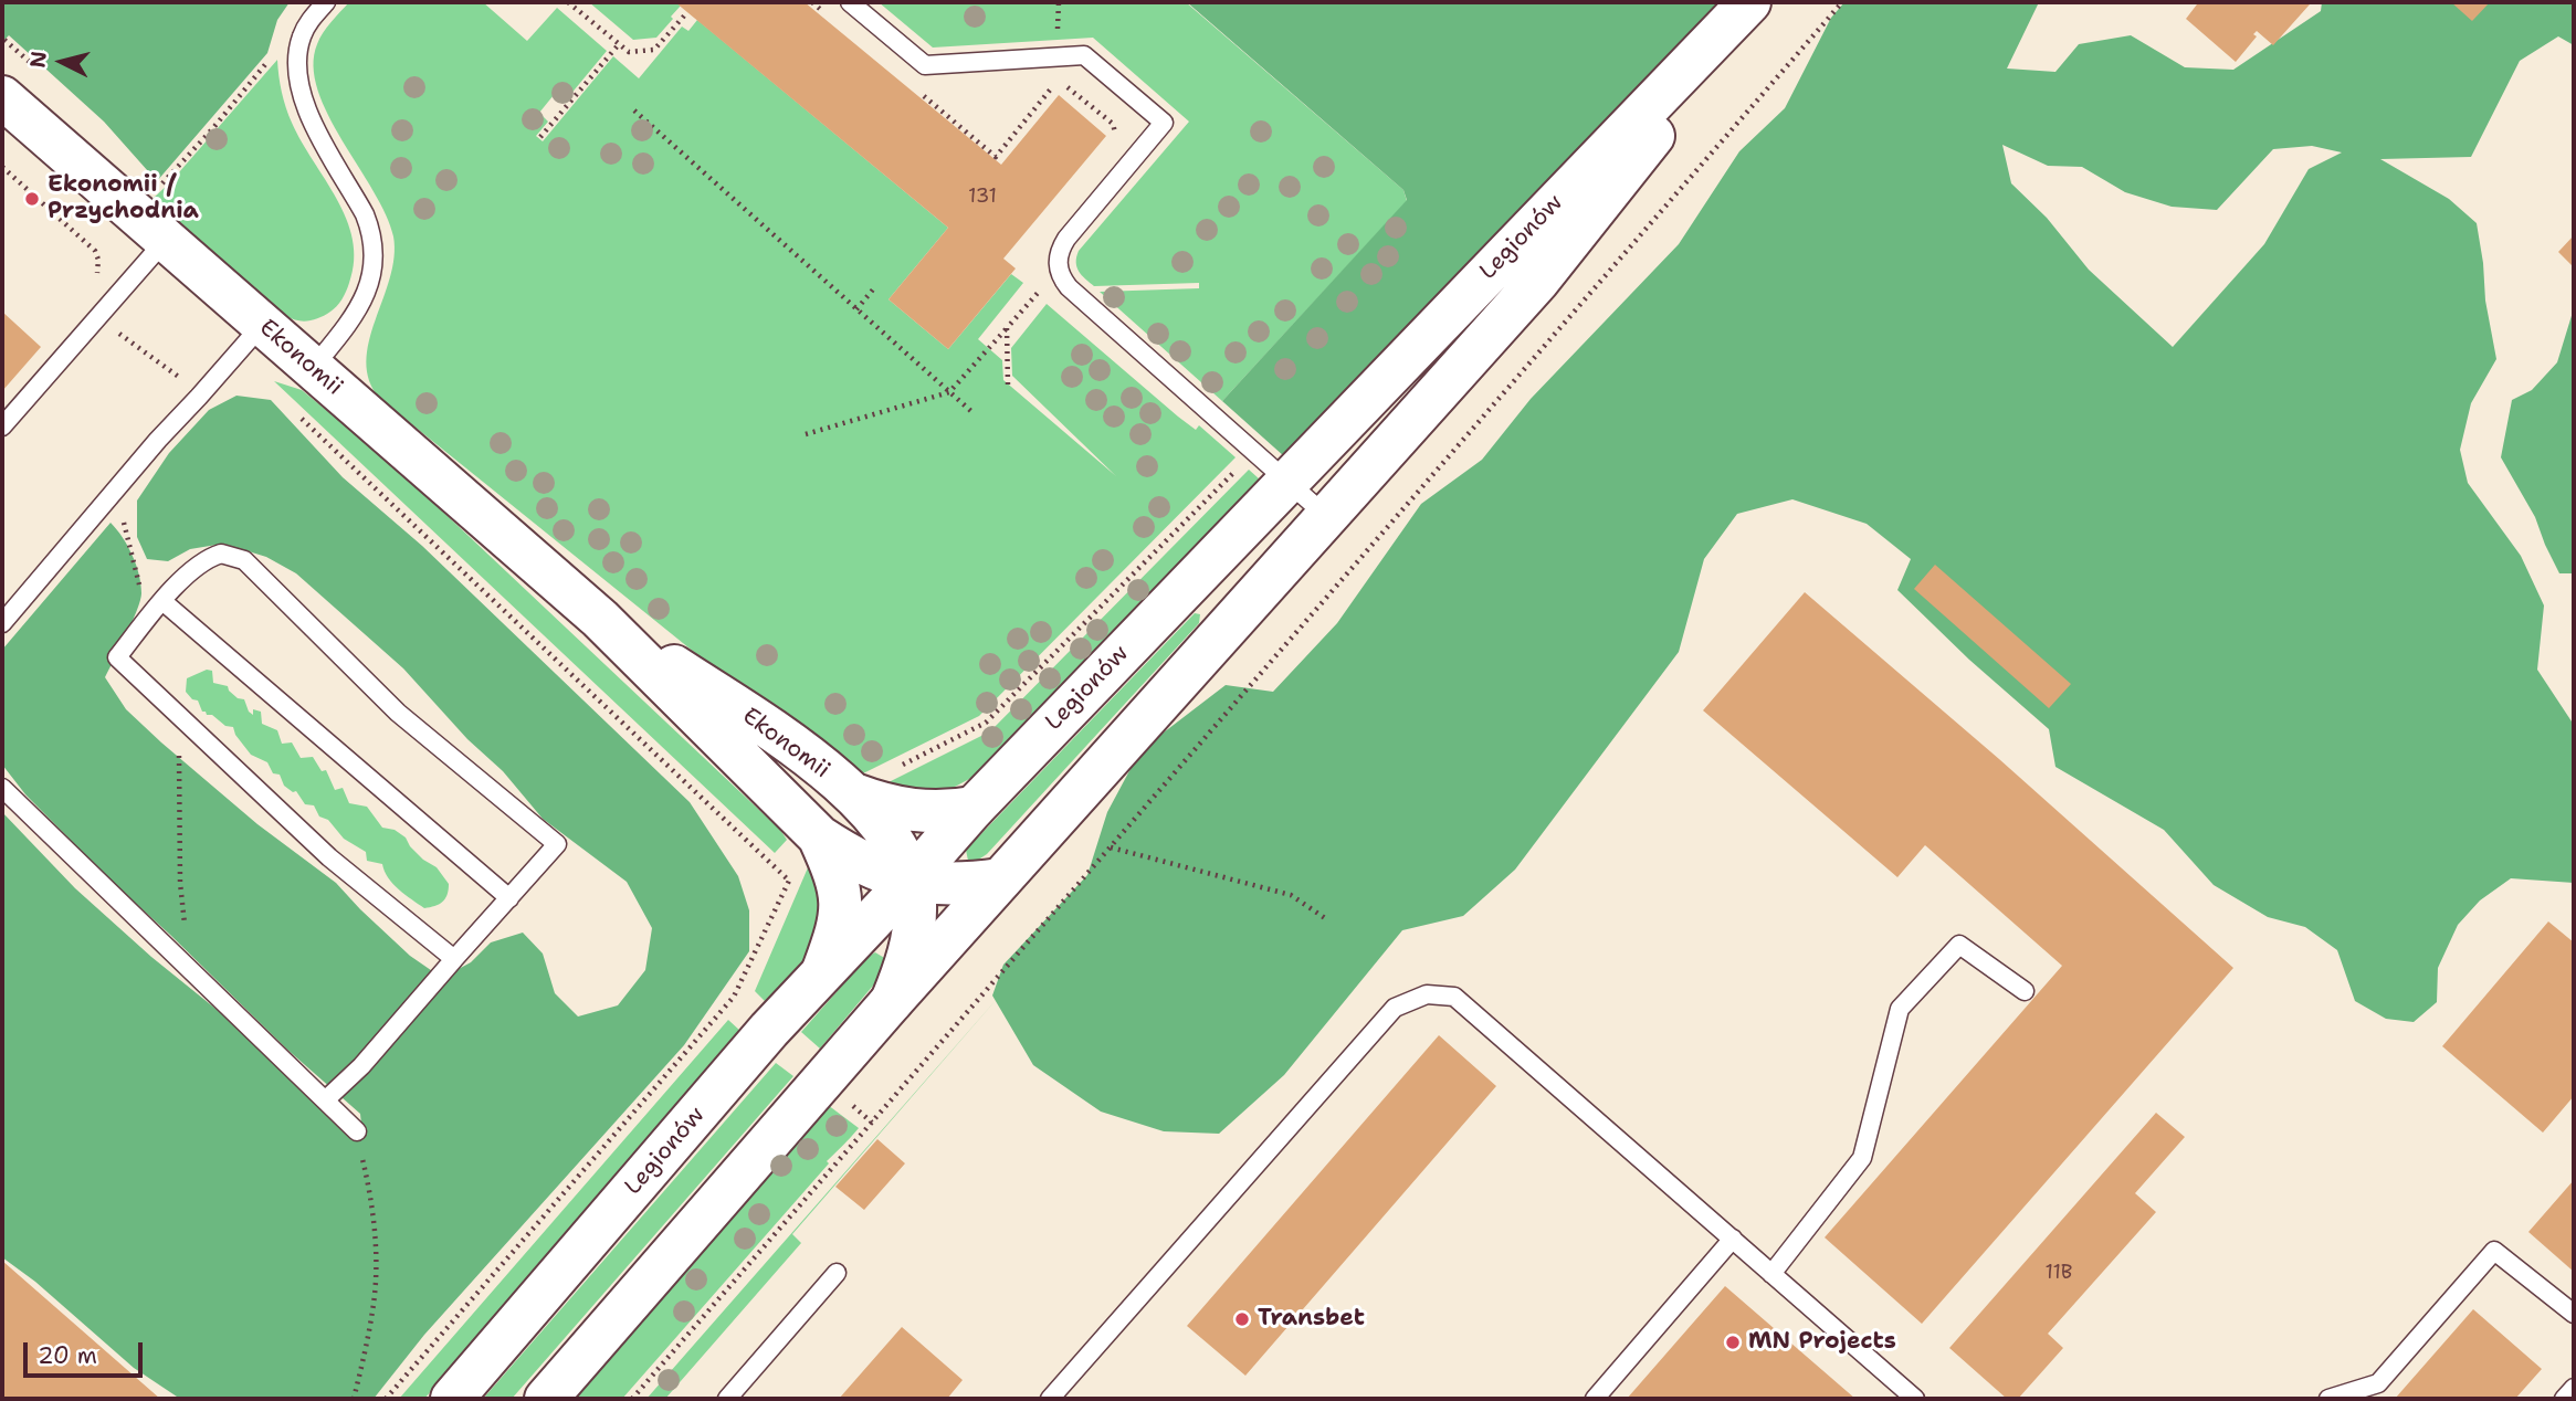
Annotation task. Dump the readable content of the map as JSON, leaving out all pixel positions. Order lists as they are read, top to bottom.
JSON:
{
  "streets": {
    "main road": ["Legionów", "Ekonomii"]
  },
  "crossings": [
    ["Legionów", "Ekonomii"]
  ],
  "places": ["Ekonomii / Przychodnia", "Transbet", "MN Projects"],
  "house_numbers": ["131", "11B"],
  "scale_bar": "20 m",
  "north": "left"
}
